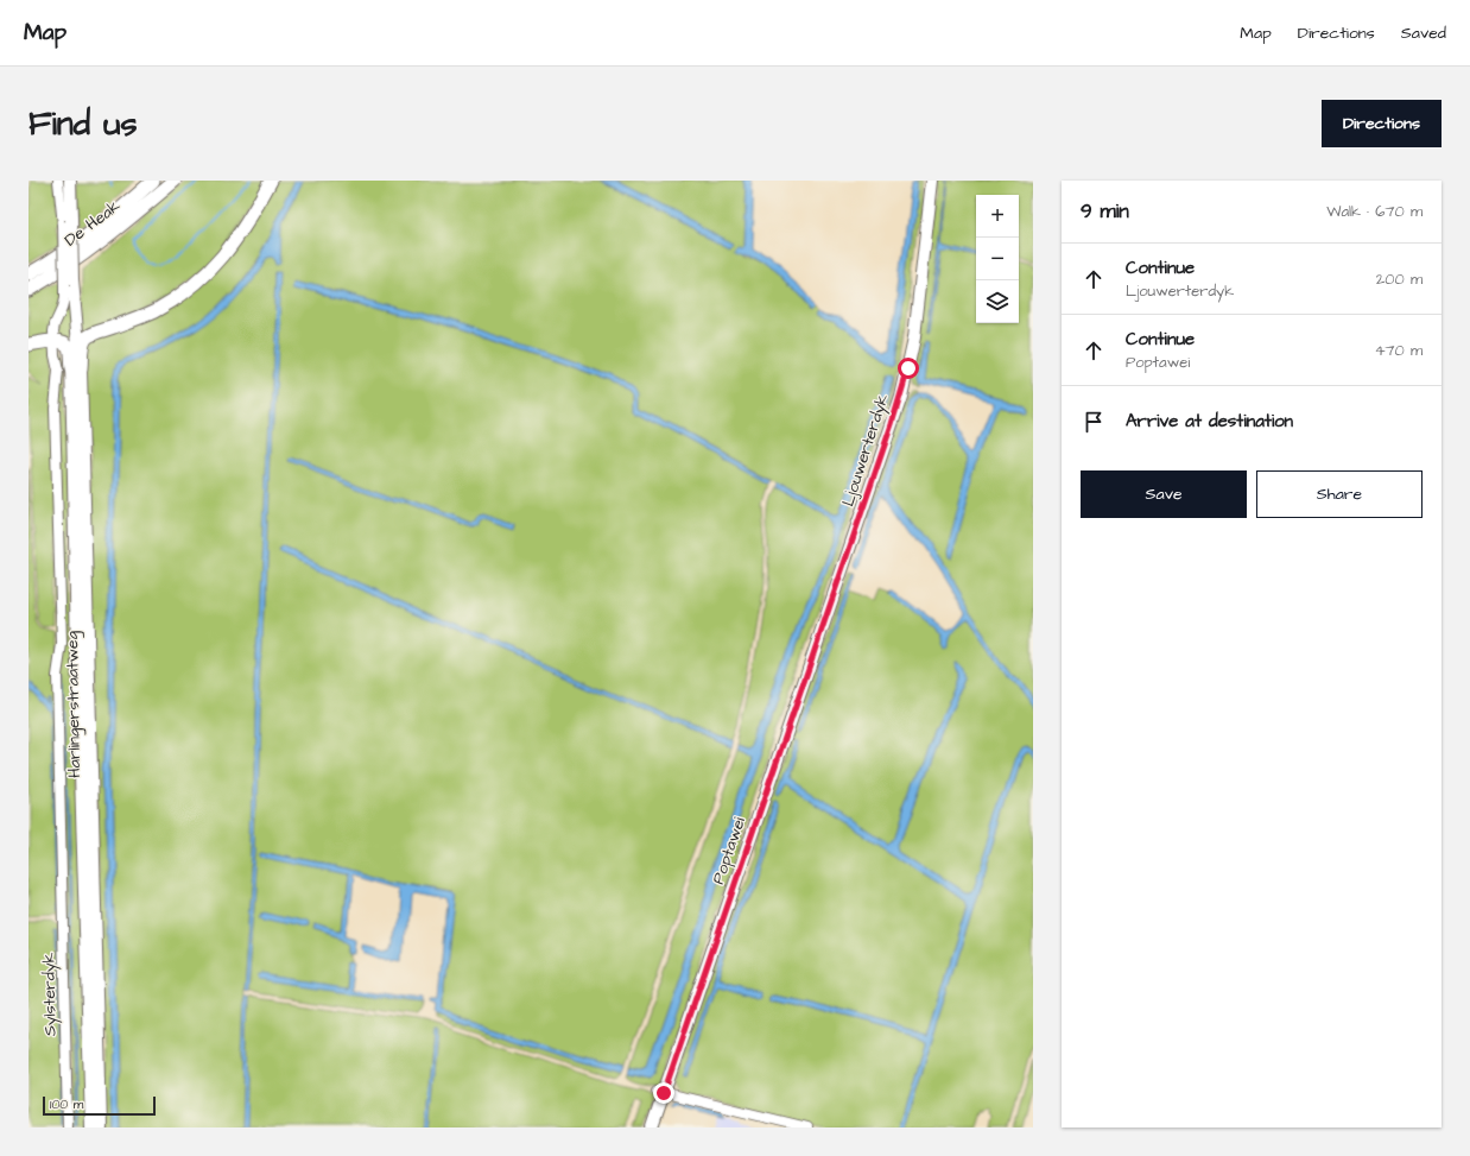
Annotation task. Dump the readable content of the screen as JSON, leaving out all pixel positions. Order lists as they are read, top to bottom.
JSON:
{
  "streets": {
    "highway": ["De Heak"],
    "main road": ["Ljouwerterdyk", "Harlingerstraatweg", "Poptawei"],
    "street": ["Sylsterdyk"]
  },
  "crossings": [
    ["Ljouwerterdyk", "Poptawei"],
    ["Harlingerstraatweg", "Sylsterdyk"]
  ],
  "scale_bar": "100 m",
  "page": {
    "header": "Map",
    "nav": ["Map", "Directions", "Saved"],
    "buttons": [
      "Directions",
      ["Save", "Share"]
    ],
    "title": "Find us",
    "heading": ["9 min", "Walk · 670 m"],
    "map_buttons": ["+", "−"],
    "list": [
      ["Continue", "Ljouwerterdyk", "200 m"],
      ["Continue", "Poptawei", "470 m"],
      "Arrive at destination"
    ],
    "scale": "100 m"
  }
}
